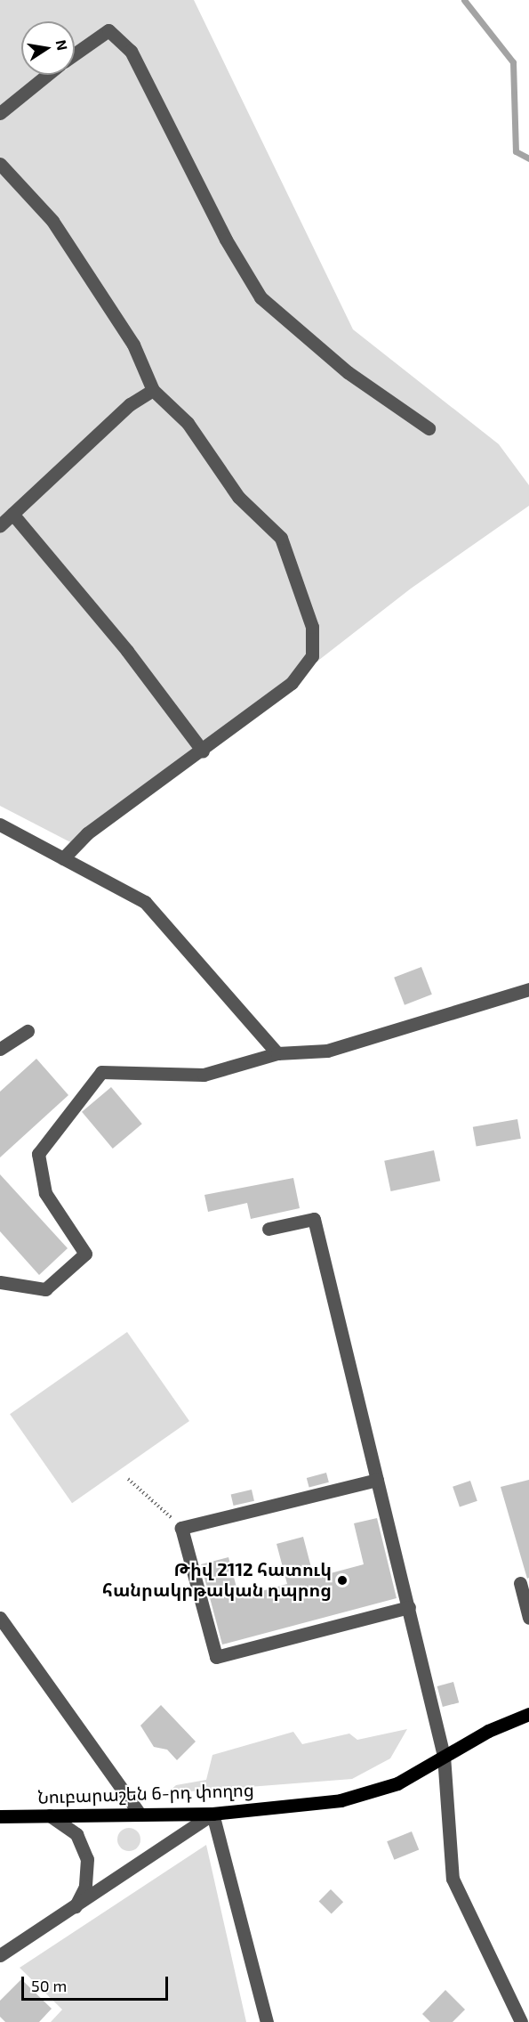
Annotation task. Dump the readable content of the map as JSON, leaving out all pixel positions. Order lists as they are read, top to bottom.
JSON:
{
  "streets": {
    "main road": ["Նուբարաշեն 6-րդ փողոց"]
  },
  "places": ["Թիվ 2112 հատուկ հանրակրթական դպրոց"],
  "scale_bar": "50 m",
  "north": "right"
}
